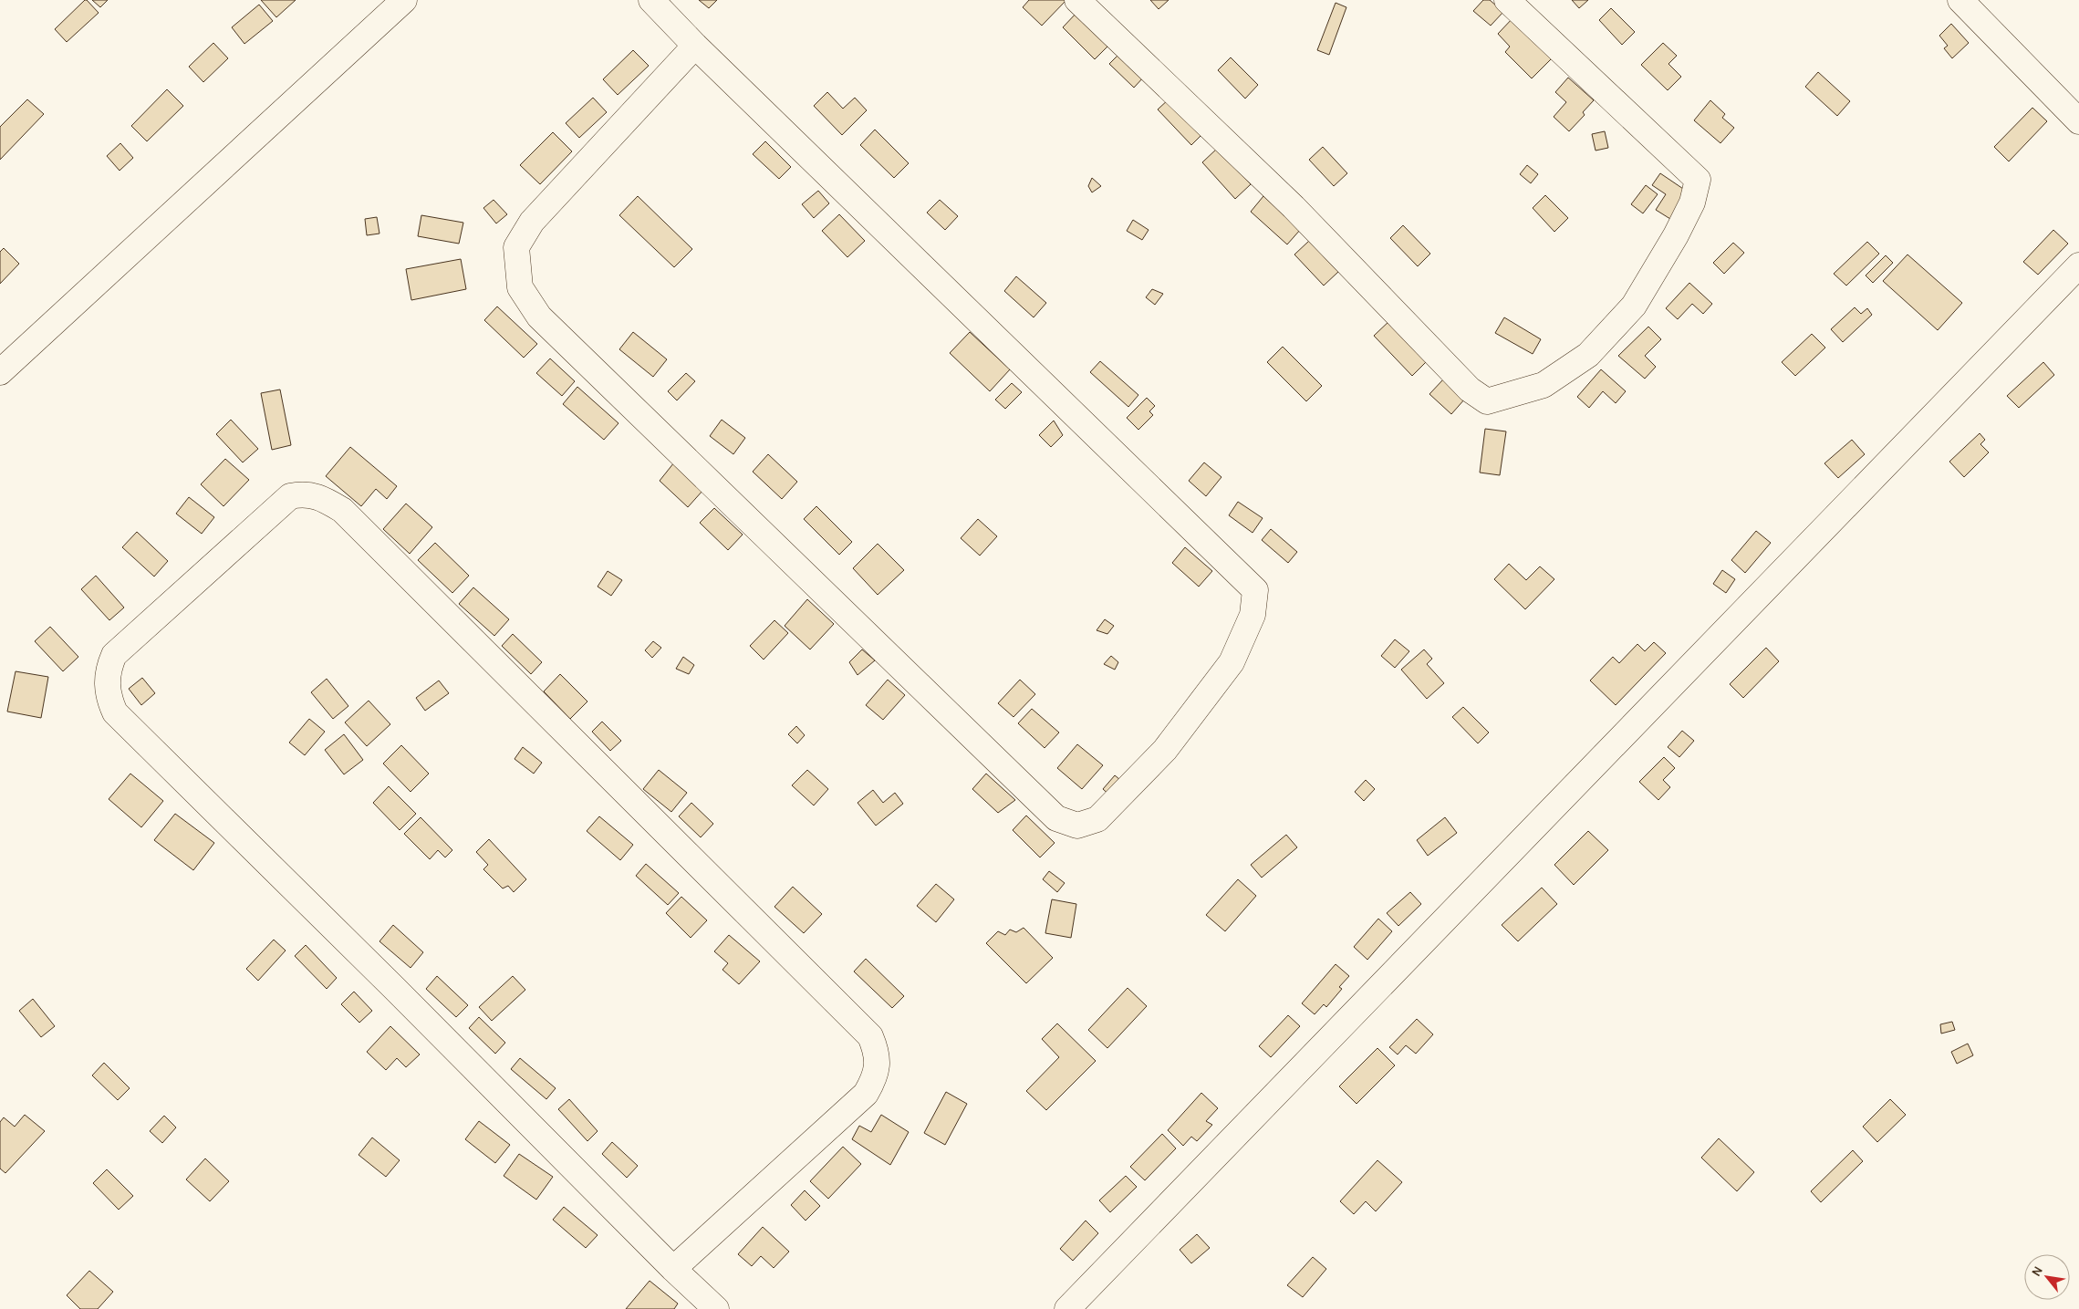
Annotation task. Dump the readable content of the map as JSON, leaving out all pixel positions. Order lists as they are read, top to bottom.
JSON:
{
  "north": "top left"
}
